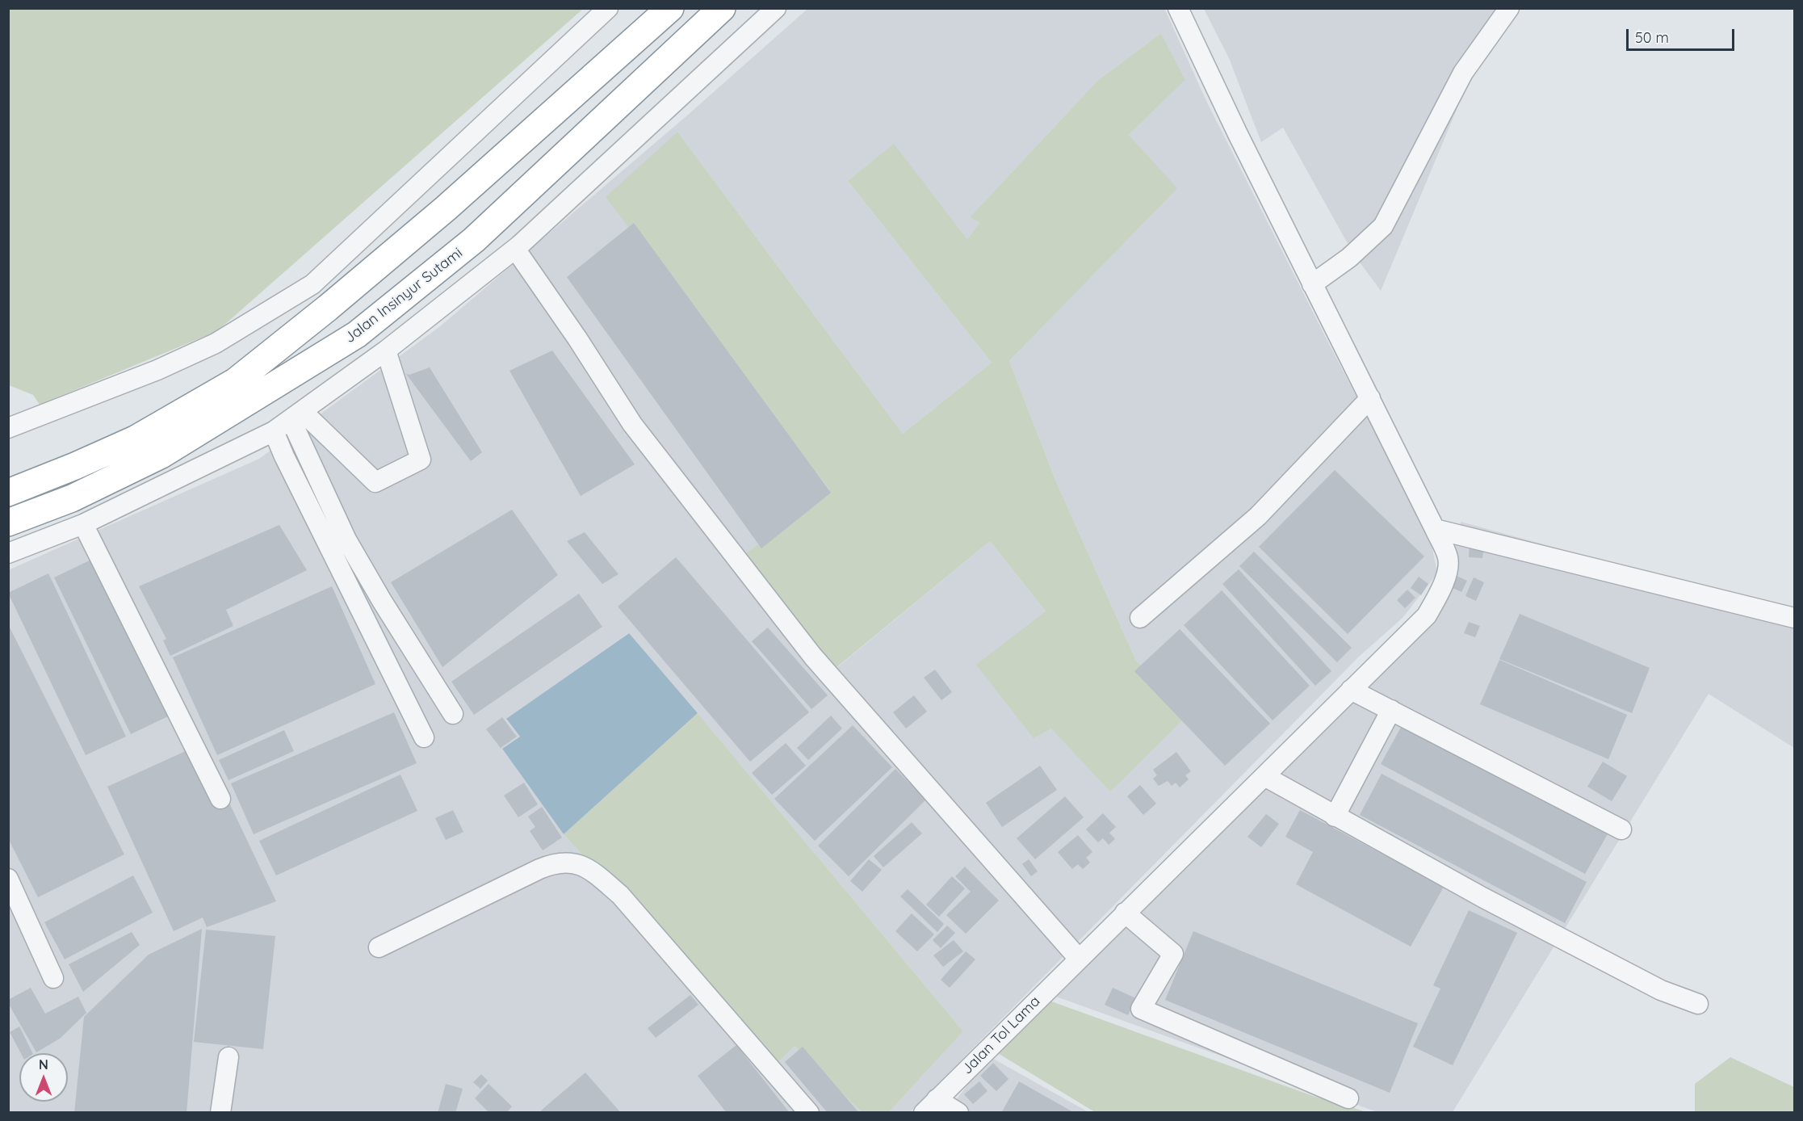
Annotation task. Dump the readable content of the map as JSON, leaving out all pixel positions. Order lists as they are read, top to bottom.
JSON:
{
  "streets": {
    "highway": ["Jalan Insinyur Sutami"],
    "street": ["Jalan Tol Lama"]
  },
  "scale_bar": "50 m",
  "north": "top"
}
